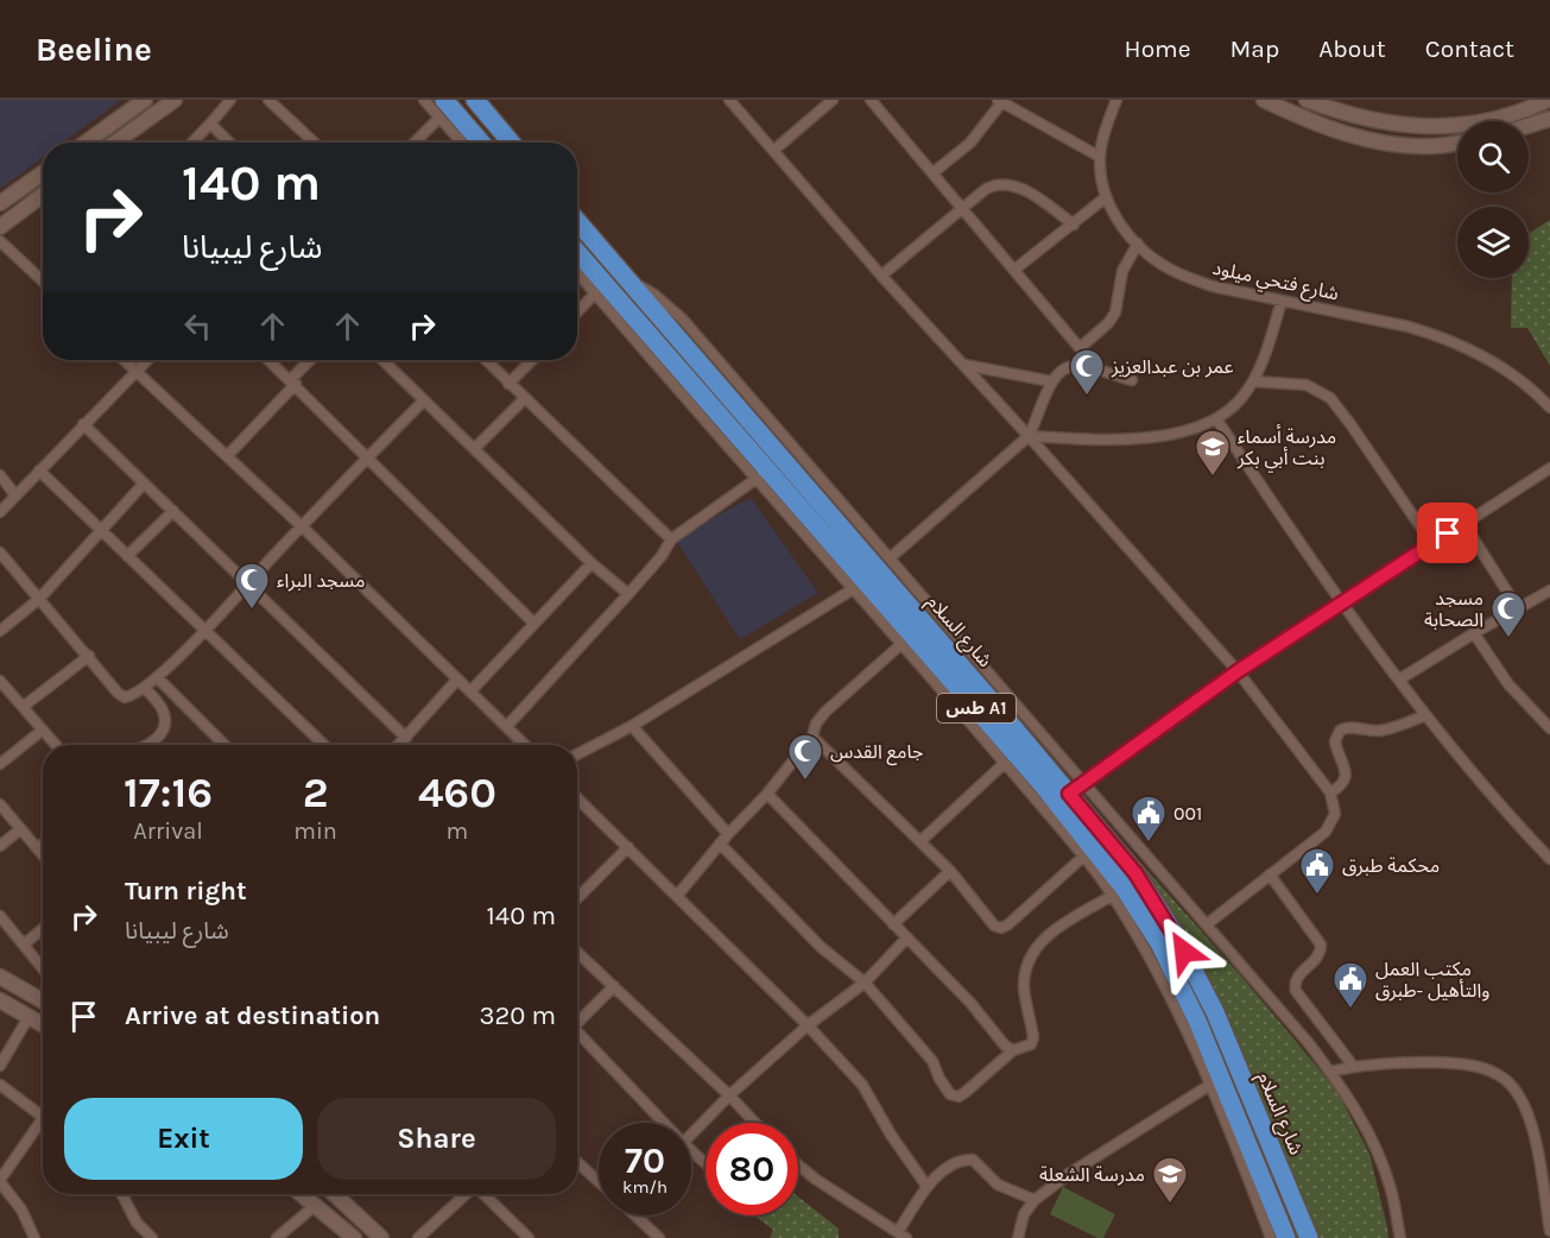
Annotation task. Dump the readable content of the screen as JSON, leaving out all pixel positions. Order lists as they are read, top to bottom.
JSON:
{
  "streets": {
    "highway": ["شارع السلام", "طس A1"],
    "street": ["شارع فتحي ميلود"]
  },
  "places": {
    "mosque": [
      "عمر بن عبدالعزيز",
      "مسجد البراء",
      "مسجد الصحابة",
      "جامع القدس"
    ],
    "school or university": ["مدرسة أسماء بنت أبي بكر", "مدرسة الشعلة"],
    "public building": ["001", "محكمة طبرق", "مكتب العمل والتأهيل -طبرق"]
  },
  "page": {
    "header": "Beeline",
    "nav": [
      "Home",
      "Map",
      "About",
      "Contact"
    ],
    "turn": ["140 m", "شارع ليبيانا"],
    "eta": [
      "17:16",
      "Arrival",
      "2",
      "min",
      "460",
      "m"
    ],
    "list": [
      {
        "name": "Turn right",
        "note": "شارع ليبيانا",
        "value": "140 m"
      },
      {
        "name": "Arrive at destination",
        "value": "320 m"
      }
    ],
    "buttons": ["Exit", "Share"],
    "speed": "70 km/h",
    "limit": "80"
  }
}
